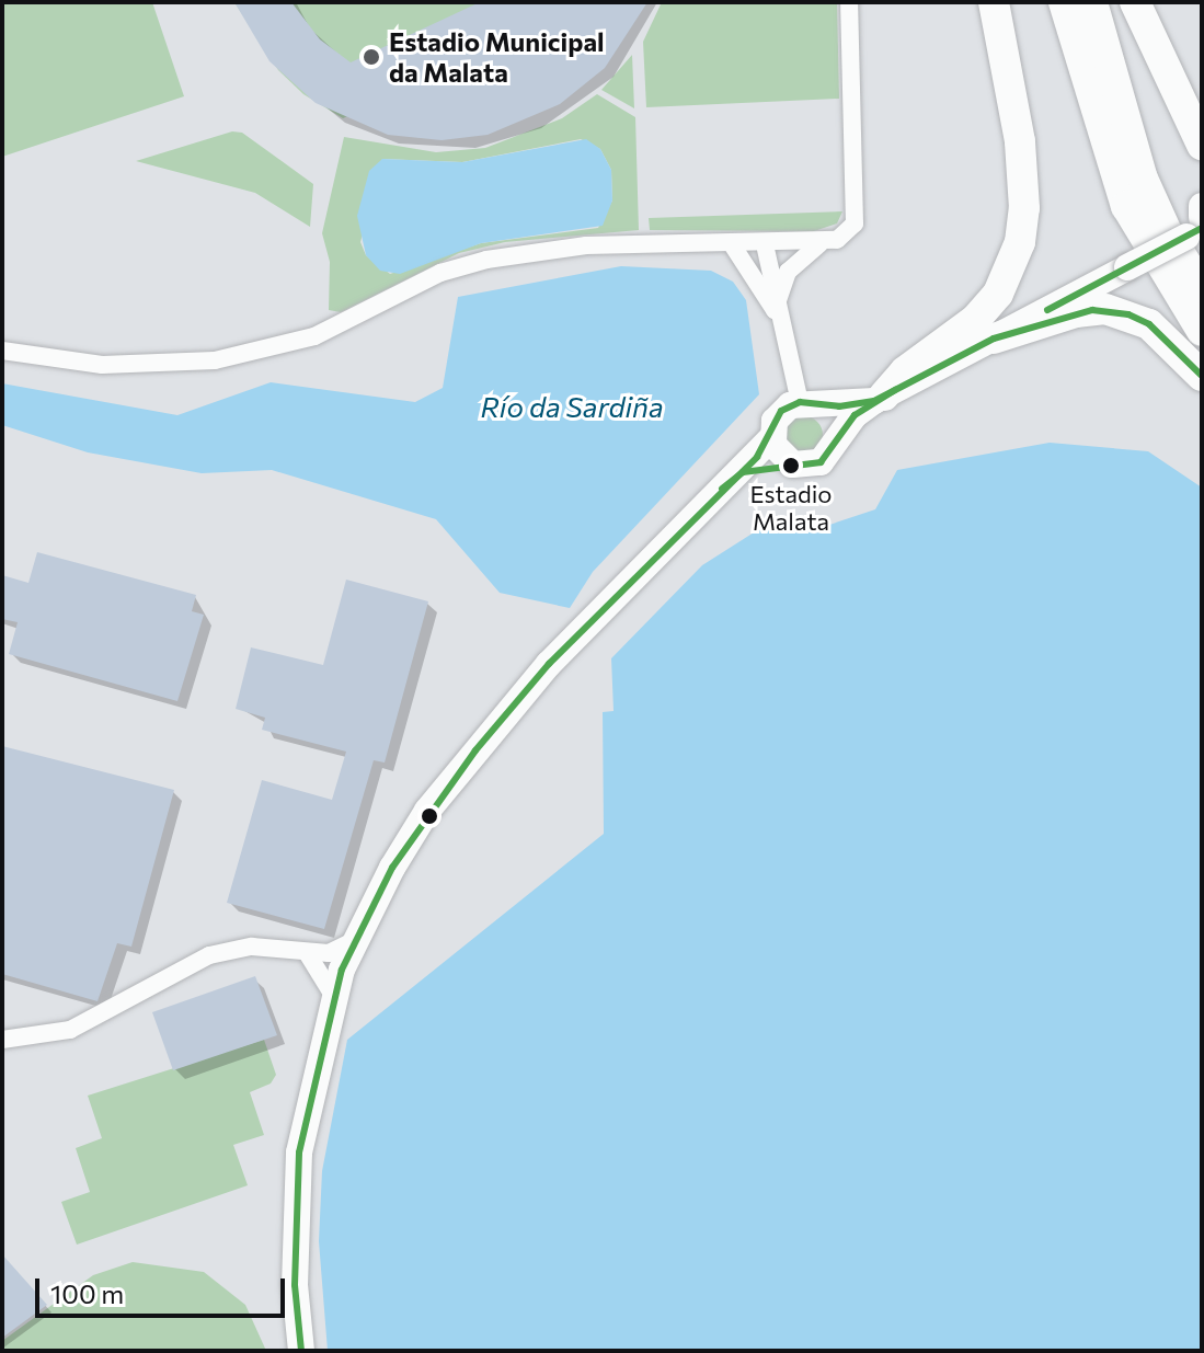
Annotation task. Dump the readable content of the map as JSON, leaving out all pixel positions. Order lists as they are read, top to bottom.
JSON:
{
  "water": ["Río da Sardiña"],
  "places": ["Estadio Municipal da Malata", "Estadio Malata"],
  "scale_bar": "100 m"
}
